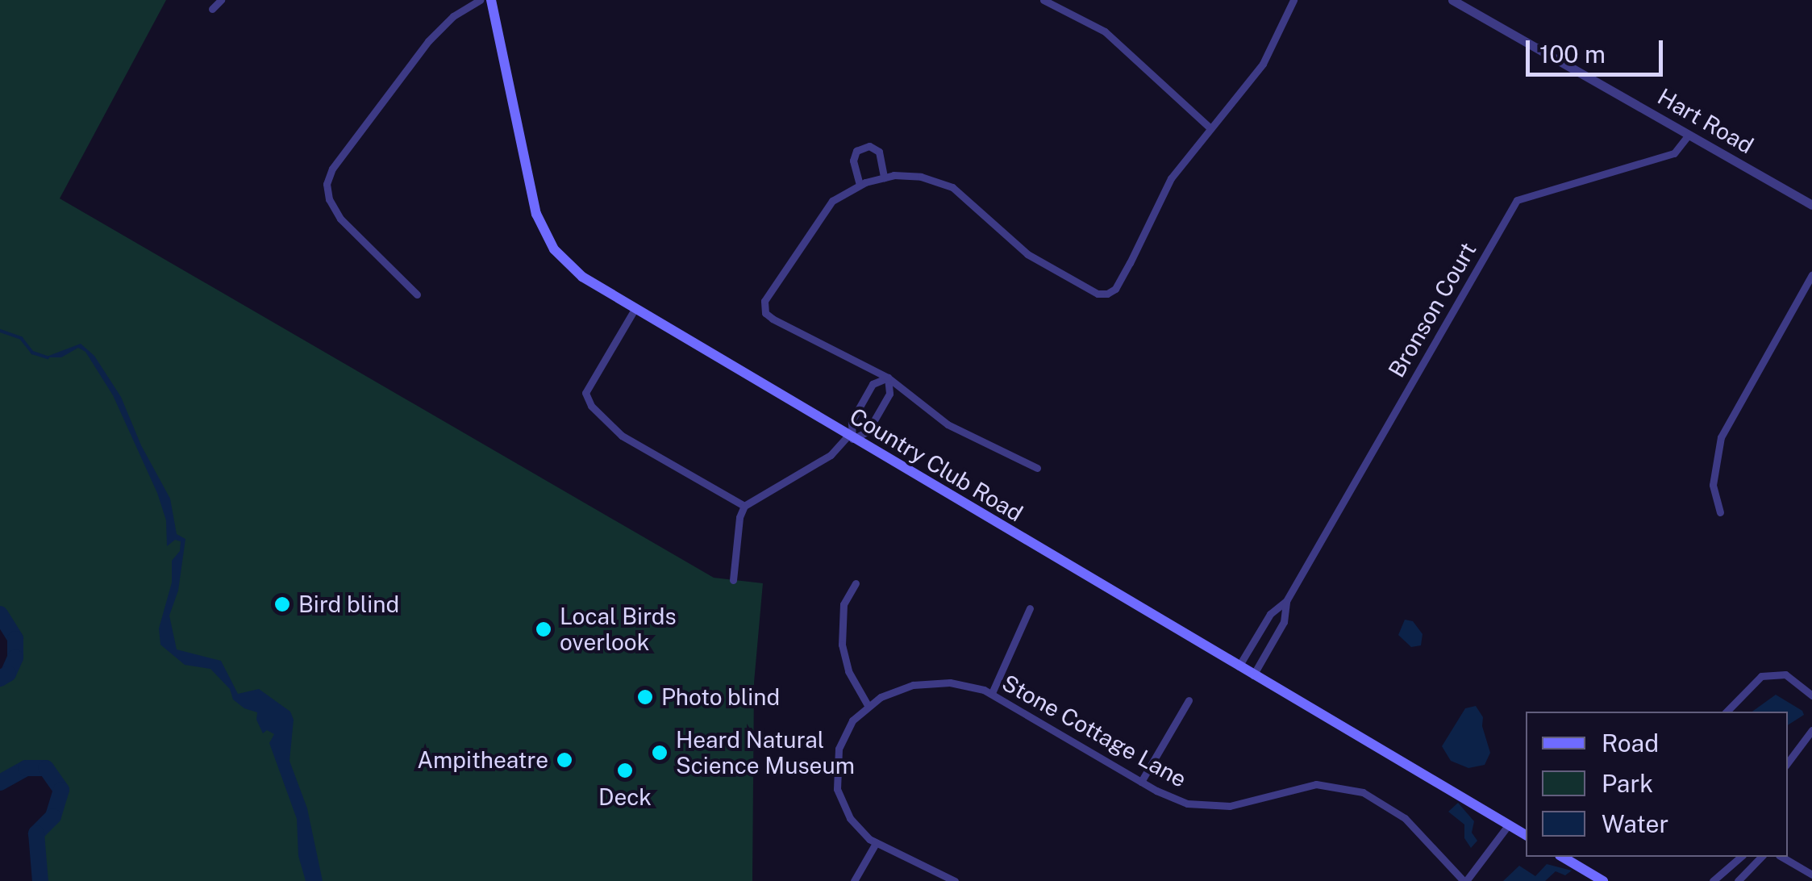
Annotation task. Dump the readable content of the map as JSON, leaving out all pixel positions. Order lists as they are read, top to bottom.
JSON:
{
  "streets": {
    "main road": ["Country Club Road"],
    "street": ["Hart Road", "Bronson Court", "Stone Cottage Lane"]
  },
  "crossings": [
    ["Hart Road", "Bronson Court"],
    ["Bronson Court", "Country Club Road"]
  ],
  "places": [
    "Bird blind",
    "Local Birds overlook",
    "Photo blind",
    "Heard Natural Science Museum",
    "Ampitheatre",
    "Deck"
  ],
  "legend": ["Road", "Park", "Water"],
  "scale_bar": "100 m"
}
